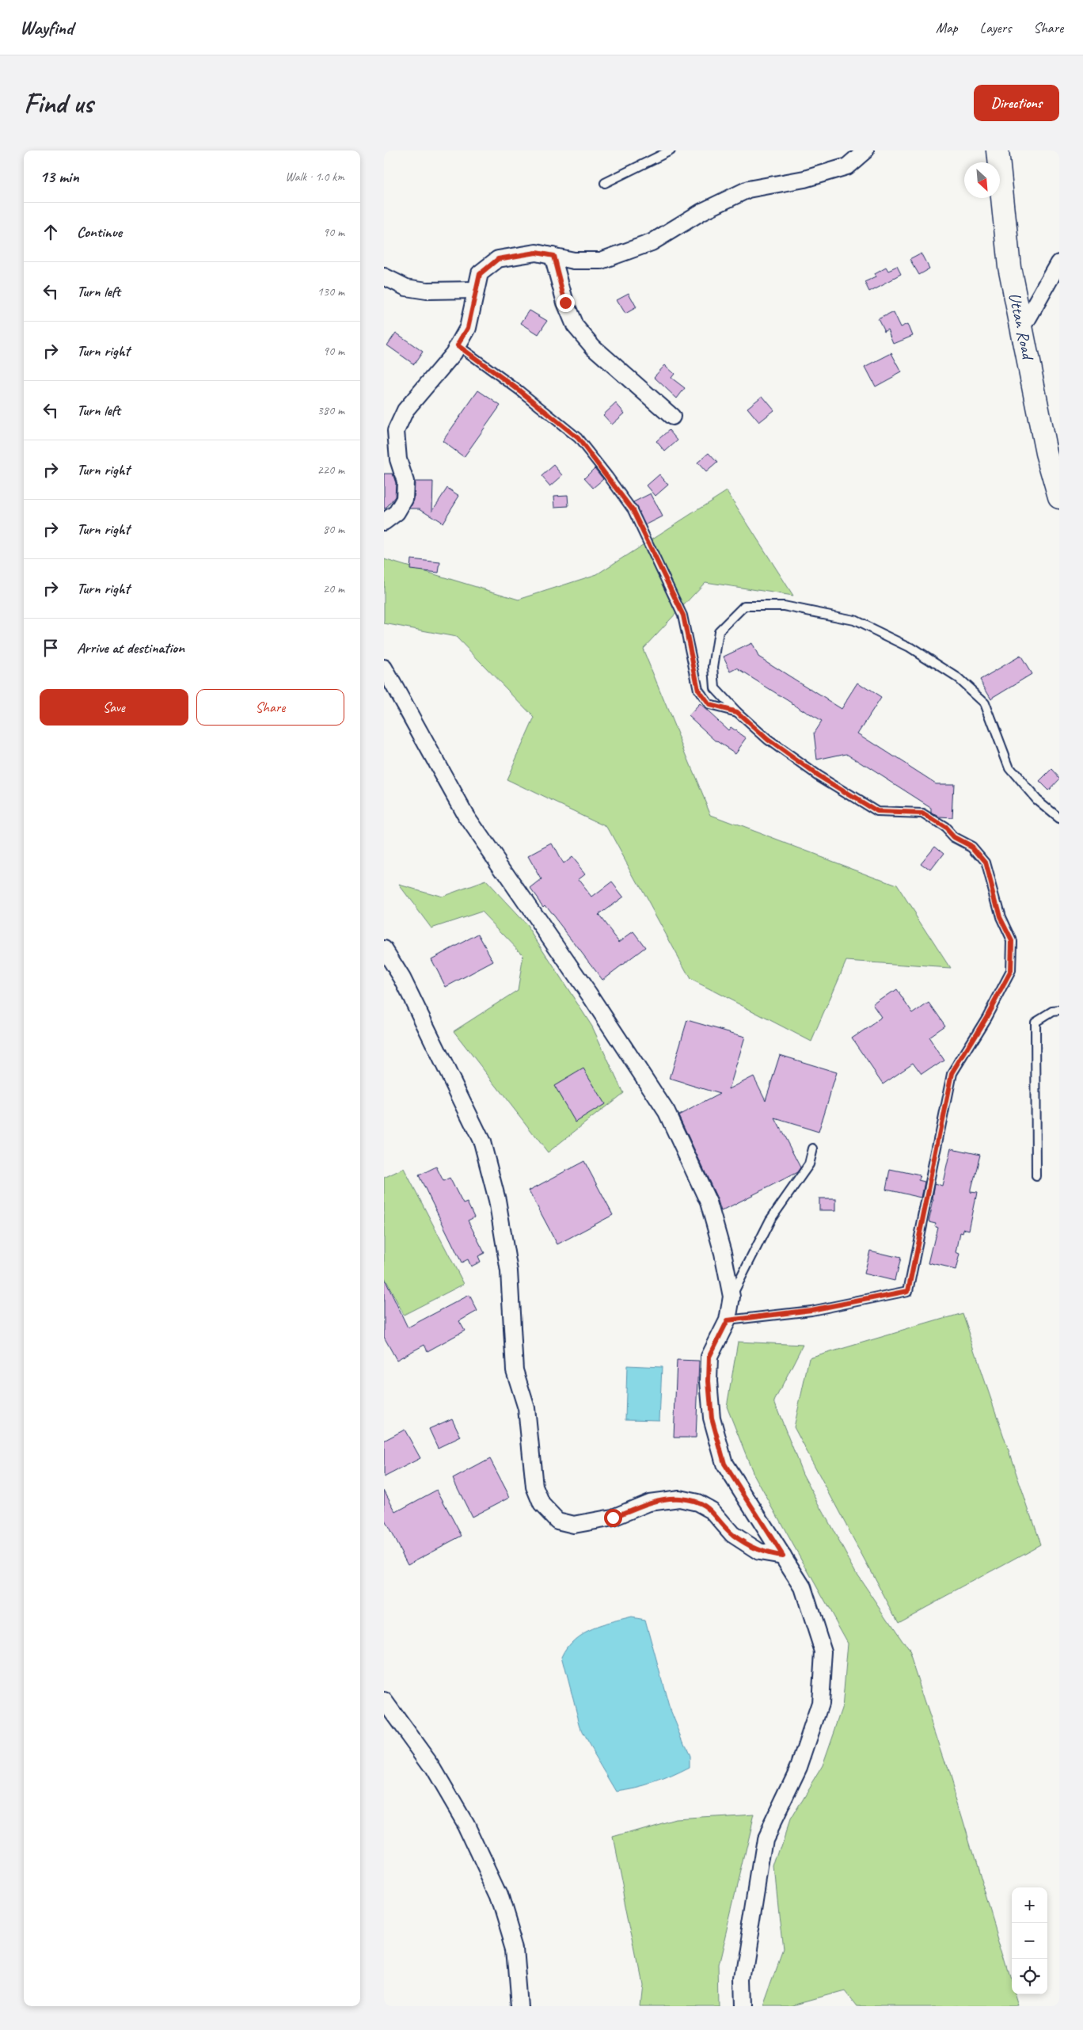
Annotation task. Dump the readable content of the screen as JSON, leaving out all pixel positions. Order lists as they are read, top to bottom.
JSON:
{
  "streets": {
    "main road": ["Uttan Road"]
  },
  "north": "bottom right",
  "page": {
    "header": "Wayfind",
    "nav": ["Map", "Layers", "Share"],
    "buttons": [
      "Directions",
      ["Save", "Share"]
    ],
    "title": "Find us",
    "heading": ["13 min", "Walk · 1.0 km"],
    "list": [
      ["Continue", "90 m"],
      ["Turn left", "130 m"],
      ["Turn right", "90 m"],
      ["Turn left", "380 m"],
      ["Turn right", "220 m"],
      ["Turn right", "80 m"],
      ["Turn right", "20 m"],
      "Arrive at destination"
    ],
    "map_buttons": ["+", "−"]
  }
}
